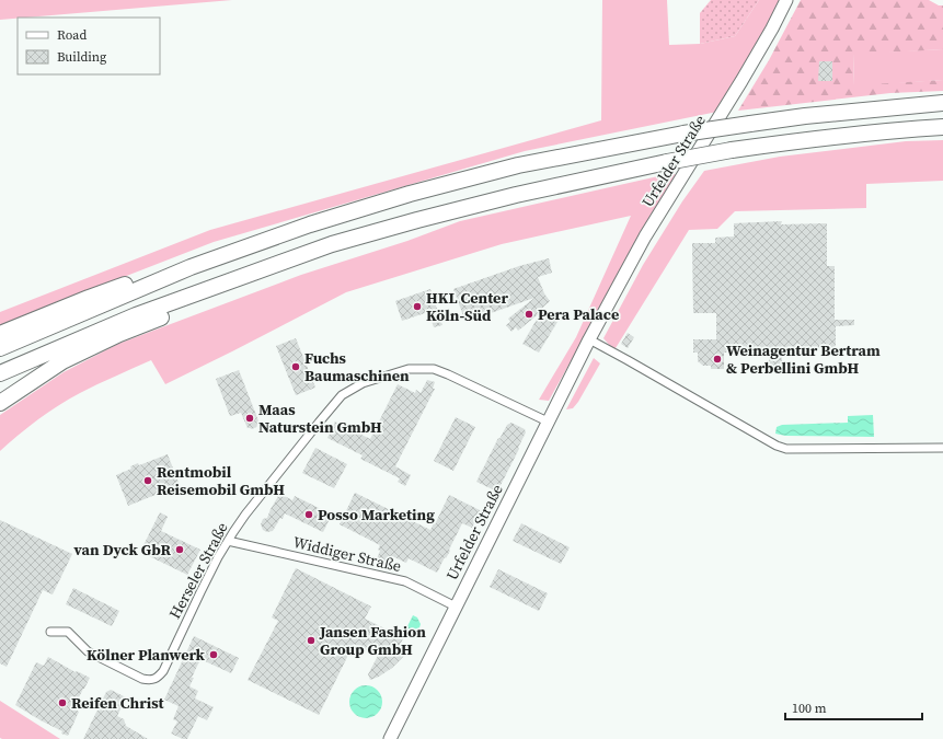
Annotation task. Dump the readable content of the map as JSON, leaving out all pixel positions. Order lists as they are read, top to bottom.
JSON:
{
  "streets": {
    "main road": ["Urfelder Straße"],
    "street": ["Widdiger Straße", "Herseler Straße"]
  },
  "crossings": [
    ["Urfelder Straße", "Widdiger Straße"],
    ["Urfelder Straße", "Herseler Straße"],
    ["Widdiger Straße", "Herseler Straße"]
  ],
  "places": [
    "HKL Center Köln-Süd",
    "Pera Palace",
    "Weinagentur Bertram & Perbellini GmbH",
    "Fuchs Baumaschinen",
    "Maas Naturstein GmbH",
    "Rentmobil Reisemobil GmbH",
    "Posso Marketing",
    "van Dyck GbR",
    "Jansen Fashion Group GmbH",
    "Kölner Planwerk",
    "Reifen Christ"
  ],
  "legend": ["Road", "Building"],
  "scale_bar": "100 m"
}
